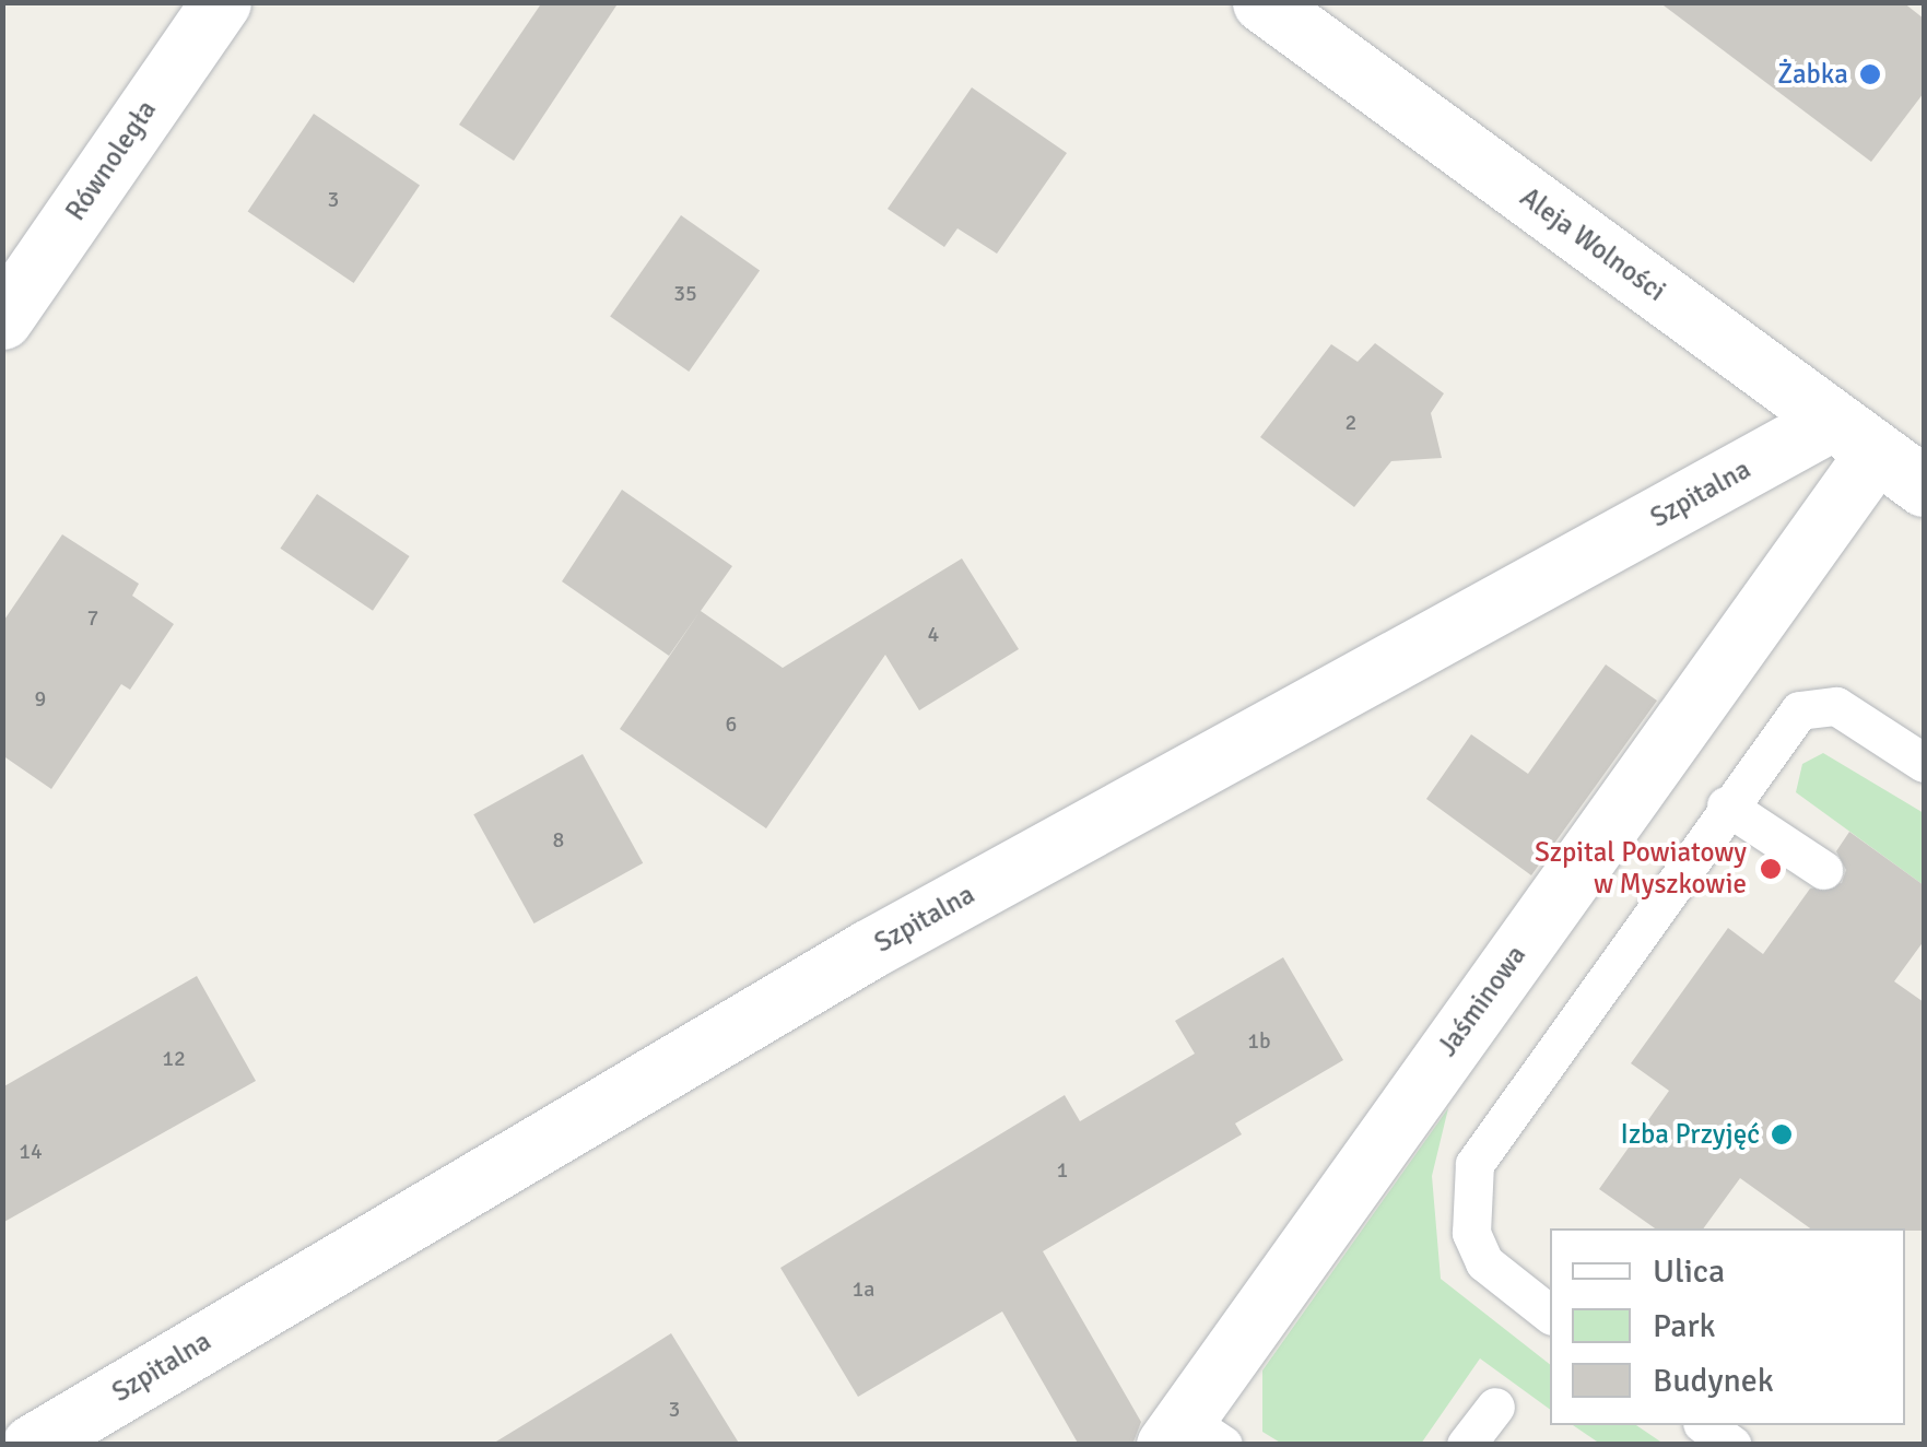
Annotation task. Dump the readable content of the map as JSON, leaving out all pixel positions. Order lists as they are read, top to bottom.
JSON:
{
  "streets": {
    "street": [
      "Równoległa",
      "Aleja Wolności",
      "Szpitalna",
      "Jaśminowa"
    ]
  },
  "crossings": [
    ["Aleja Wolności", "Szpitalna"],
    ["Aleja Wolności", "Jaśminowa"],
    ["Szpitalna", "Jaśminowa"]
  ],
  "places": ["Żabka", "Szpital Powiatowy w Myszkowie", "Izba Przyjęć"],
  "house_numbers": [
    "3",
    "35",
    "2",
    "7",
    "4",
    "9",
    "6",
    "8",
    "1b",
    "12",
    "14",
    "1",
    "1a",
    "3"
  ],
  "legend": ["Ulica", "Park", "Budynek"]
}
